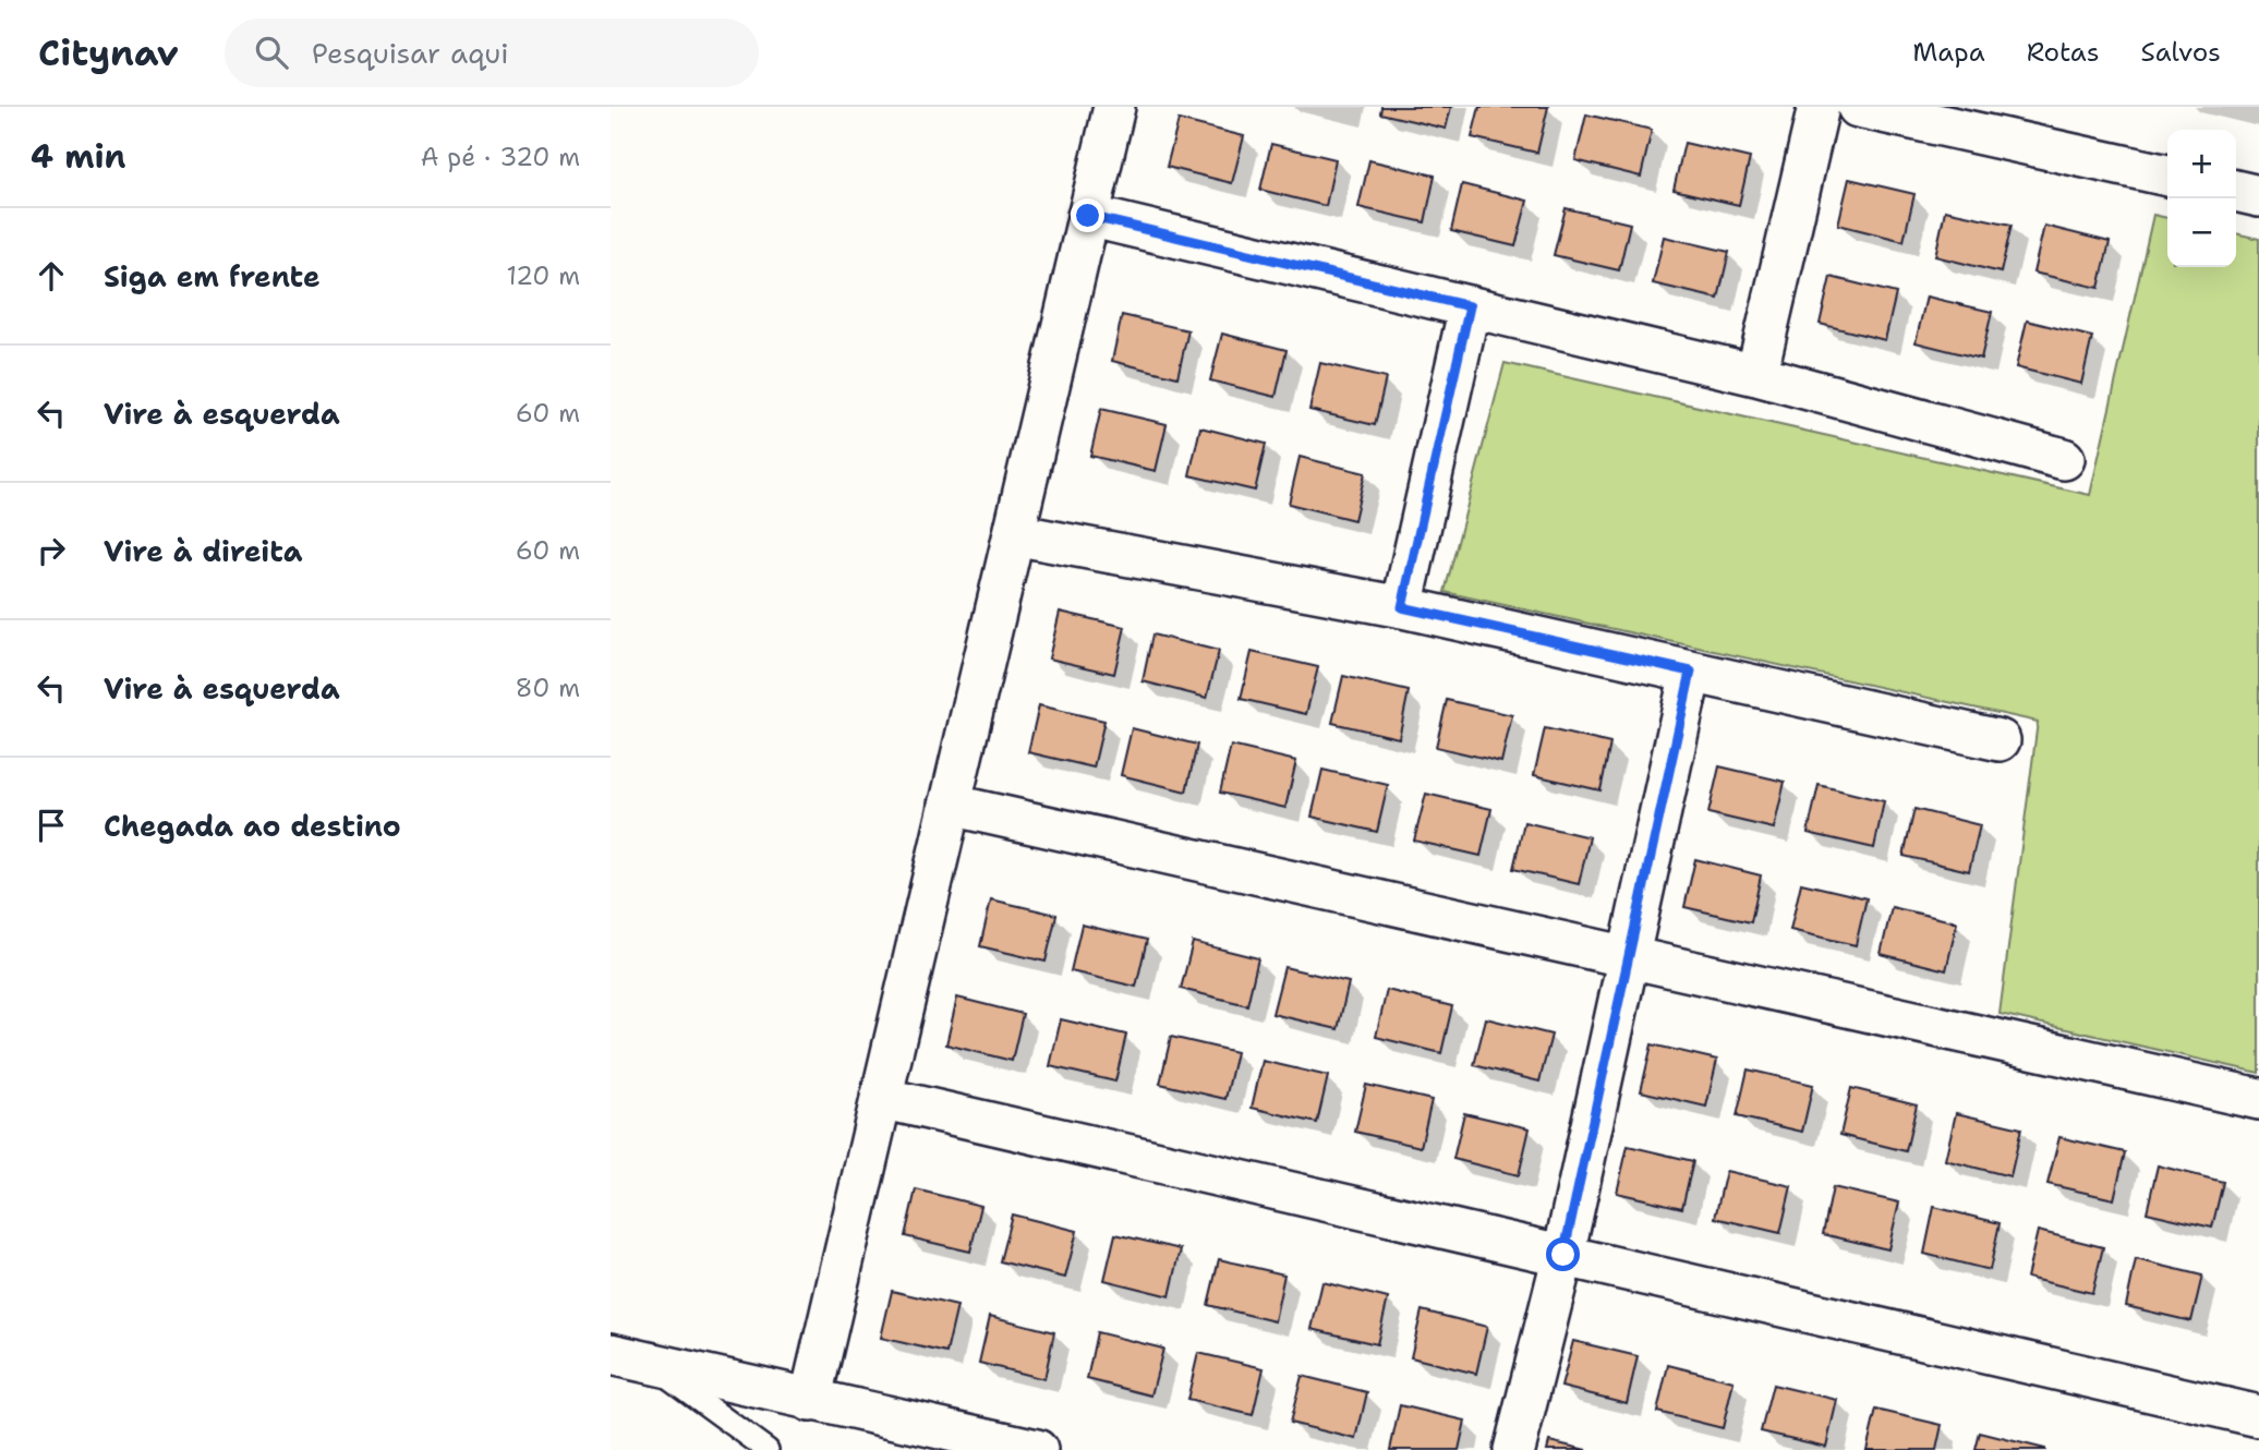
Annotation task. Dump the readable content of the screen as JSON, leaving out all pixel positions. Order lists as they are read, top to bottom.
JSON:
{
  "page": {
    "header": "Citynav",
    "search": "Pesquisar aqui",
    "nav": ["Mapa", "Rotas", "Salvos"],
    "heading": ["4 min", "A pé · 320 m"],
    "map_buttons": ["+", "−"],
    "list": [
      ["Siga em frente", "120 m"],
      ["Vire à esquerda", "60 m"],
      ["Vire à direita", "60 m"],
      ["Vire à esquerda", "80 m"],
      "Chegada ao destino"
    ]
  }
}
